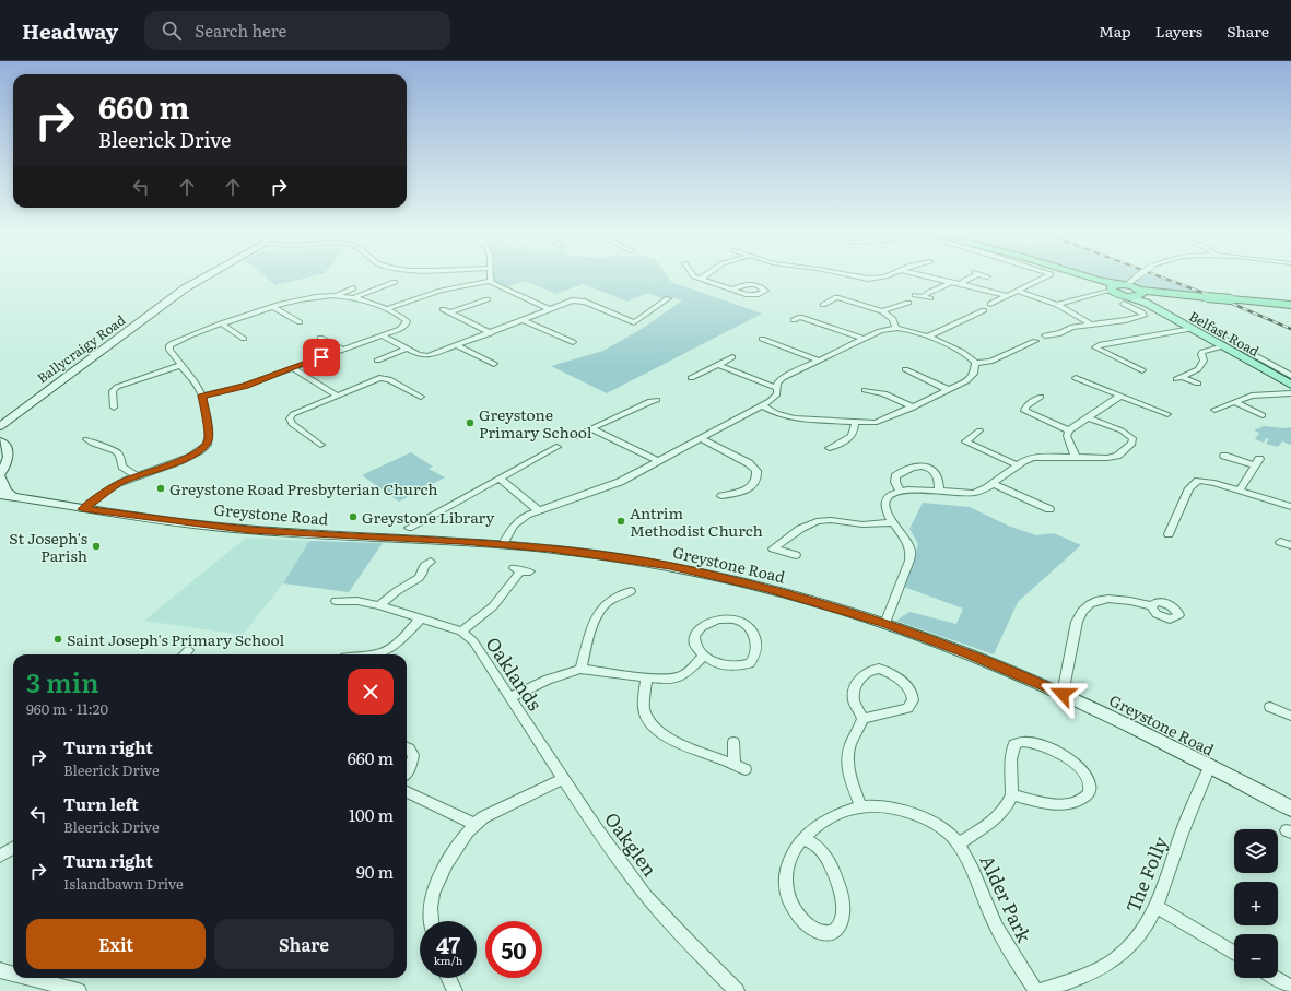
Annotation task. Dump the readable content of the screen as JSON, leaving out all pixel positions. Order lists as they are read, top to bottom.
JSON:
{
  "streets": {
    "highway": ["Belfast Road"],
    "main road": ["Ballycraigy Road", "Greystone Road"],
    "street": [
      "Oaklands",
      "Oakglen",
      "The Folly",
      "Alder Park"
    ]
  },
  "crossings": [
    ["Greystone Road", "The Folly"],
    ["Oaklands", "Oakglen"],
    ["The Folly", "Alder Park"]
  ],
  "places": [
    "Greystone Primary School",
    "Greystone Road Presbyterian Church",
    "Greystone Library",
    "Antrim Methodist Church",
    "St Joseph's Parish",
    "Saint Joseph's Primary School"
  ],
  "page": {
    "header": "Headway",
    "search": "Search here",
    "nav": ["Map", "Layers", "Share"],
    "turn": ["660 m", "Bleerick Drive"],
    "heading": ["3 min", "960 m · 11:20"],
    "list": [
      {
        "name": "Turn right",
        "note": "Bleerick Drive",
        "value": "660 m"
      },
      {
        "name": "Turn left",
        "note": "Bleerick Drive",
        "value": "100 m"
      },
      {
        "name": "Turn right",
        "note": "Islandbawn Drive",
        "value": "90 m"
      }
    ],
    "map_buttons": ["+", "−"],
    "buttons": ["Exit", "Share"],
    "speed": "47 km/h",
    "limit": "50"
  }
}
